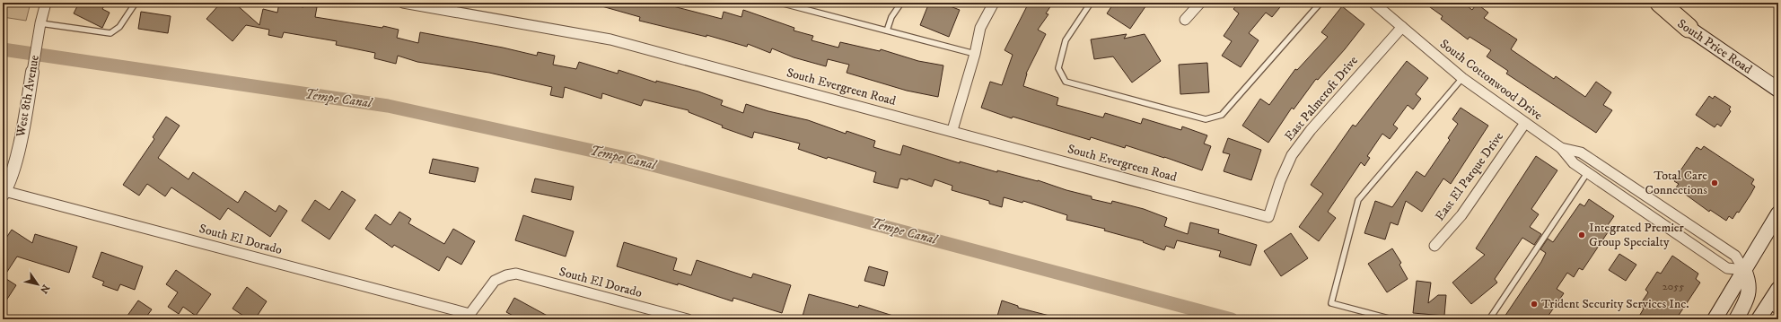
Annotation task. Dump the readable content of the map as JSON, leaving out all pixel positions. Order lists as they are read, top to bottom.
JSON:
{
  "streets": {
    "main road": ["South Price Road"],
    "street": [
      "South Cottonwood Drive",
      "South Evergreen Road",
      "West 8th Avenue",
      "East Palmcroft Drive",
      "East El Parque Drive",
      "South El Dorado"
    ]
  },
  "crossings": [
    ["South Cottonwood Drive", "East Palmcroft Drive"],
    ["South Cottonwood Drive", "East El Parque Drive"],
    ["South Evergreen Road", "East Palmcroft Drive"],
    ["West 8th Avenue", "South El Dorado"]
  ],
  "water": ["Tempe Canal"],
  "places": ["Total Care Connections", "Integrated Premier Group Specialty", "Trident Security Services Inc."],
  "house_numbers": ["2055"],
  "north": "bottom right"
}
